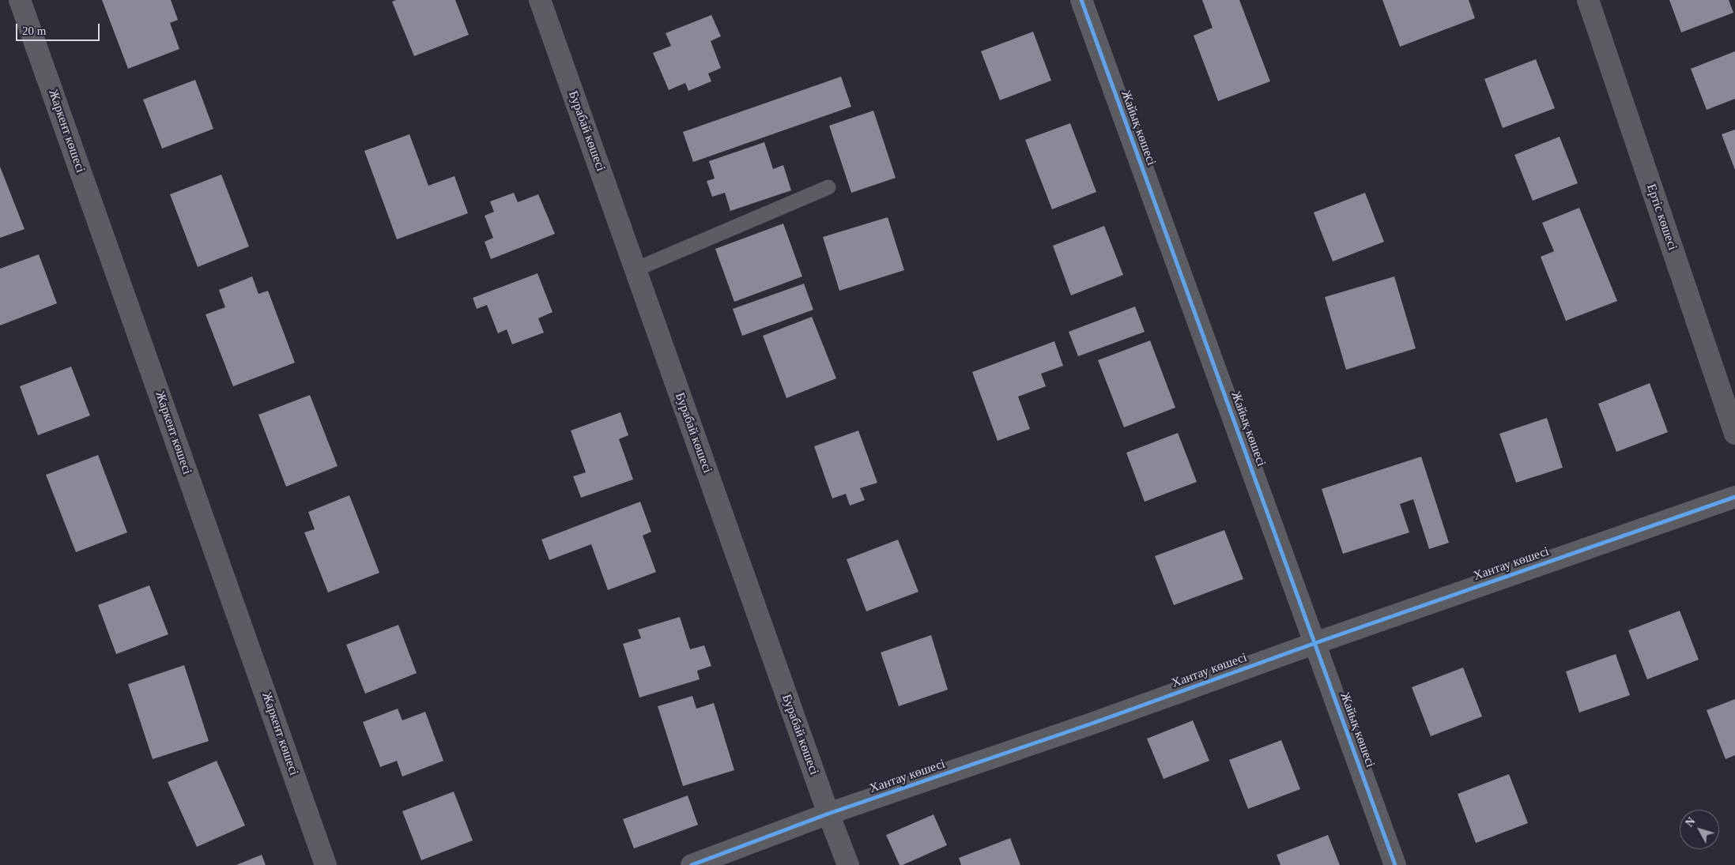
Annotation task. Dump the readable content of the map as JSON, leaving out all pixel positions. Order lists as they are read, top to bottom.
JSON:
{
  "streets": {
    "street": [
      "Жайық көшесі",
      "Жаркент көшесі",
      "Бурабай көшесі",
      "Ертіс көшесі",
      "Хантау көшесі"
    ]
  },
  "crossings": [
    ["Жайық көшесі", "Хантау көшесі"],
    ["Бурабай көшесі", "Хантау көшесі"]
  ],
  "scale_bar": "20 m",
  "north": "top left"
}
